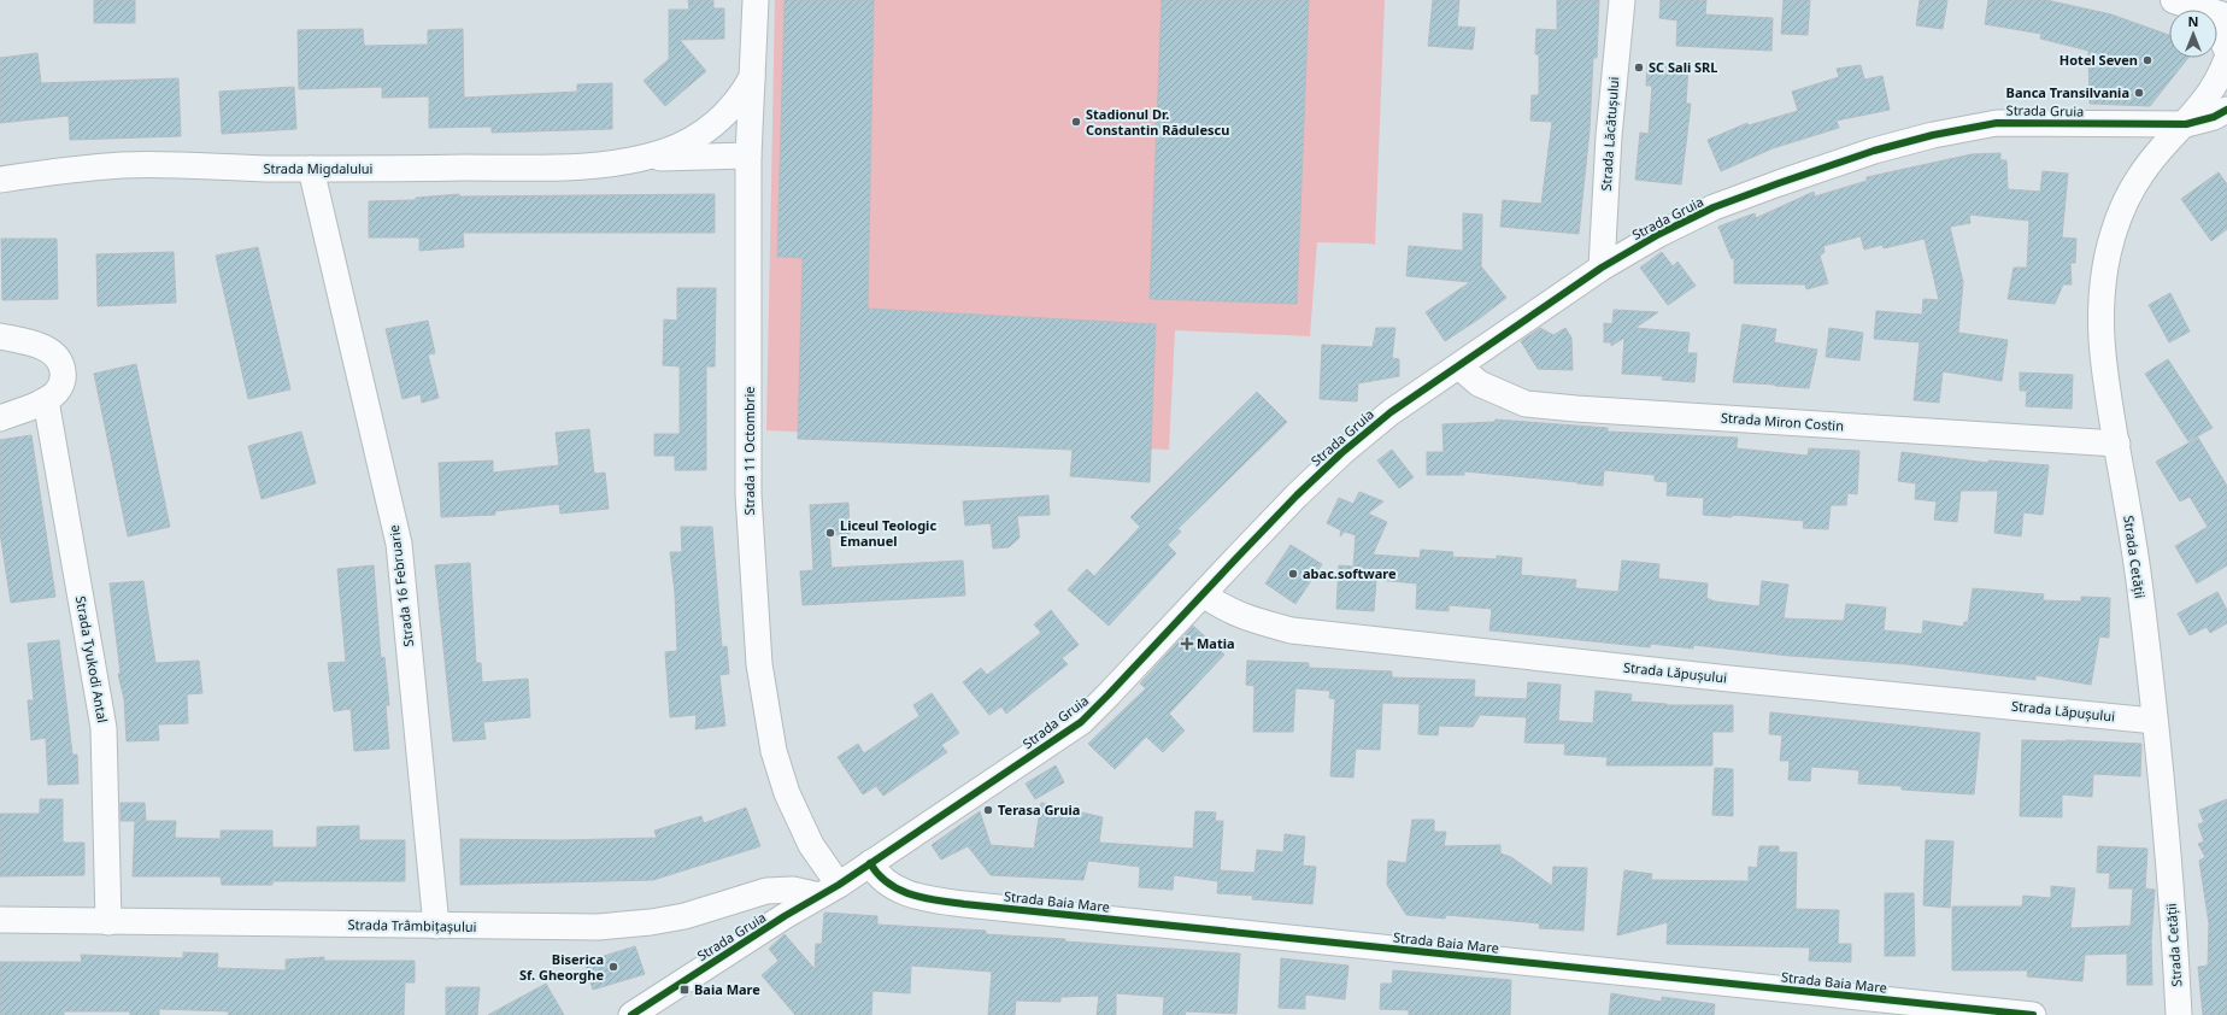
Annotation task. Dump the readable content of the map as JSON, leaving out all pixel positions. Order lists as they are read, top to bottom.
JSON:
{
  "streets": {
    "street": [
      "Strada Gruia",
      "Strada Lăcătușului",
      "Strada Migdalului",
      "Strada Miron Costin",
      "Strada 11 Octombrie",
      "Strada Cetății",
      "Strada 16 Februarie",
      "Strada Tyukodi Antal",
      "Strada Lăpușului",
      "Strada Baia Mare",
      "Strada Trâmbițașului"
    ]
  },
  "crossings": [
    ["Strada Gruia", "Strada Lăcătușului"],
    ["Strada Gruia", "Strada Miron Costin"],
    ["Strada Gruia", "Strada 11 Octombrie"],
    ["Strada Gruia", "Strada Cetății"],
    ["Strada Gruia", "Strada Lăpușului"],
    ["Strada Gruia", "Strada Baia Mare"],
    ["Strada Gruia", "Strada Trâmbițașului"],
    ["Strada Migdalului", "Strada 11 Octombrie"],
    ["Strada Migdalului", "Strada 16 Februarie"],
    ["Strada Miron Costin", "Strada Cetății"],
    ["Strada 11 Octombrie", "Strada Trâmbițașului"],
    ["Strada Cetății", "Strada Lăpușului"],
    ["Strada 16 Februarie", "Strada Trâmbițașului"],
    ["Strada Tyukodi Antal", "Strada Trâmbițașului"]
  ],
  "places": {
    "other": [
      "Hotel Seven",
      "SC Sali SRL",
      "Banca Transilvania",
      "Stadionul Dr. Constantin Rădulescu",
      "Liceul Teologic Emanuel",
      "abac.software",
      "Terasa Gruia",
      "Biserica Sf. Gheorghe"
    ],
    "health": ["Matia"],
    "transit": ["Baia Mare"]
  },
  "north": "top"
}
